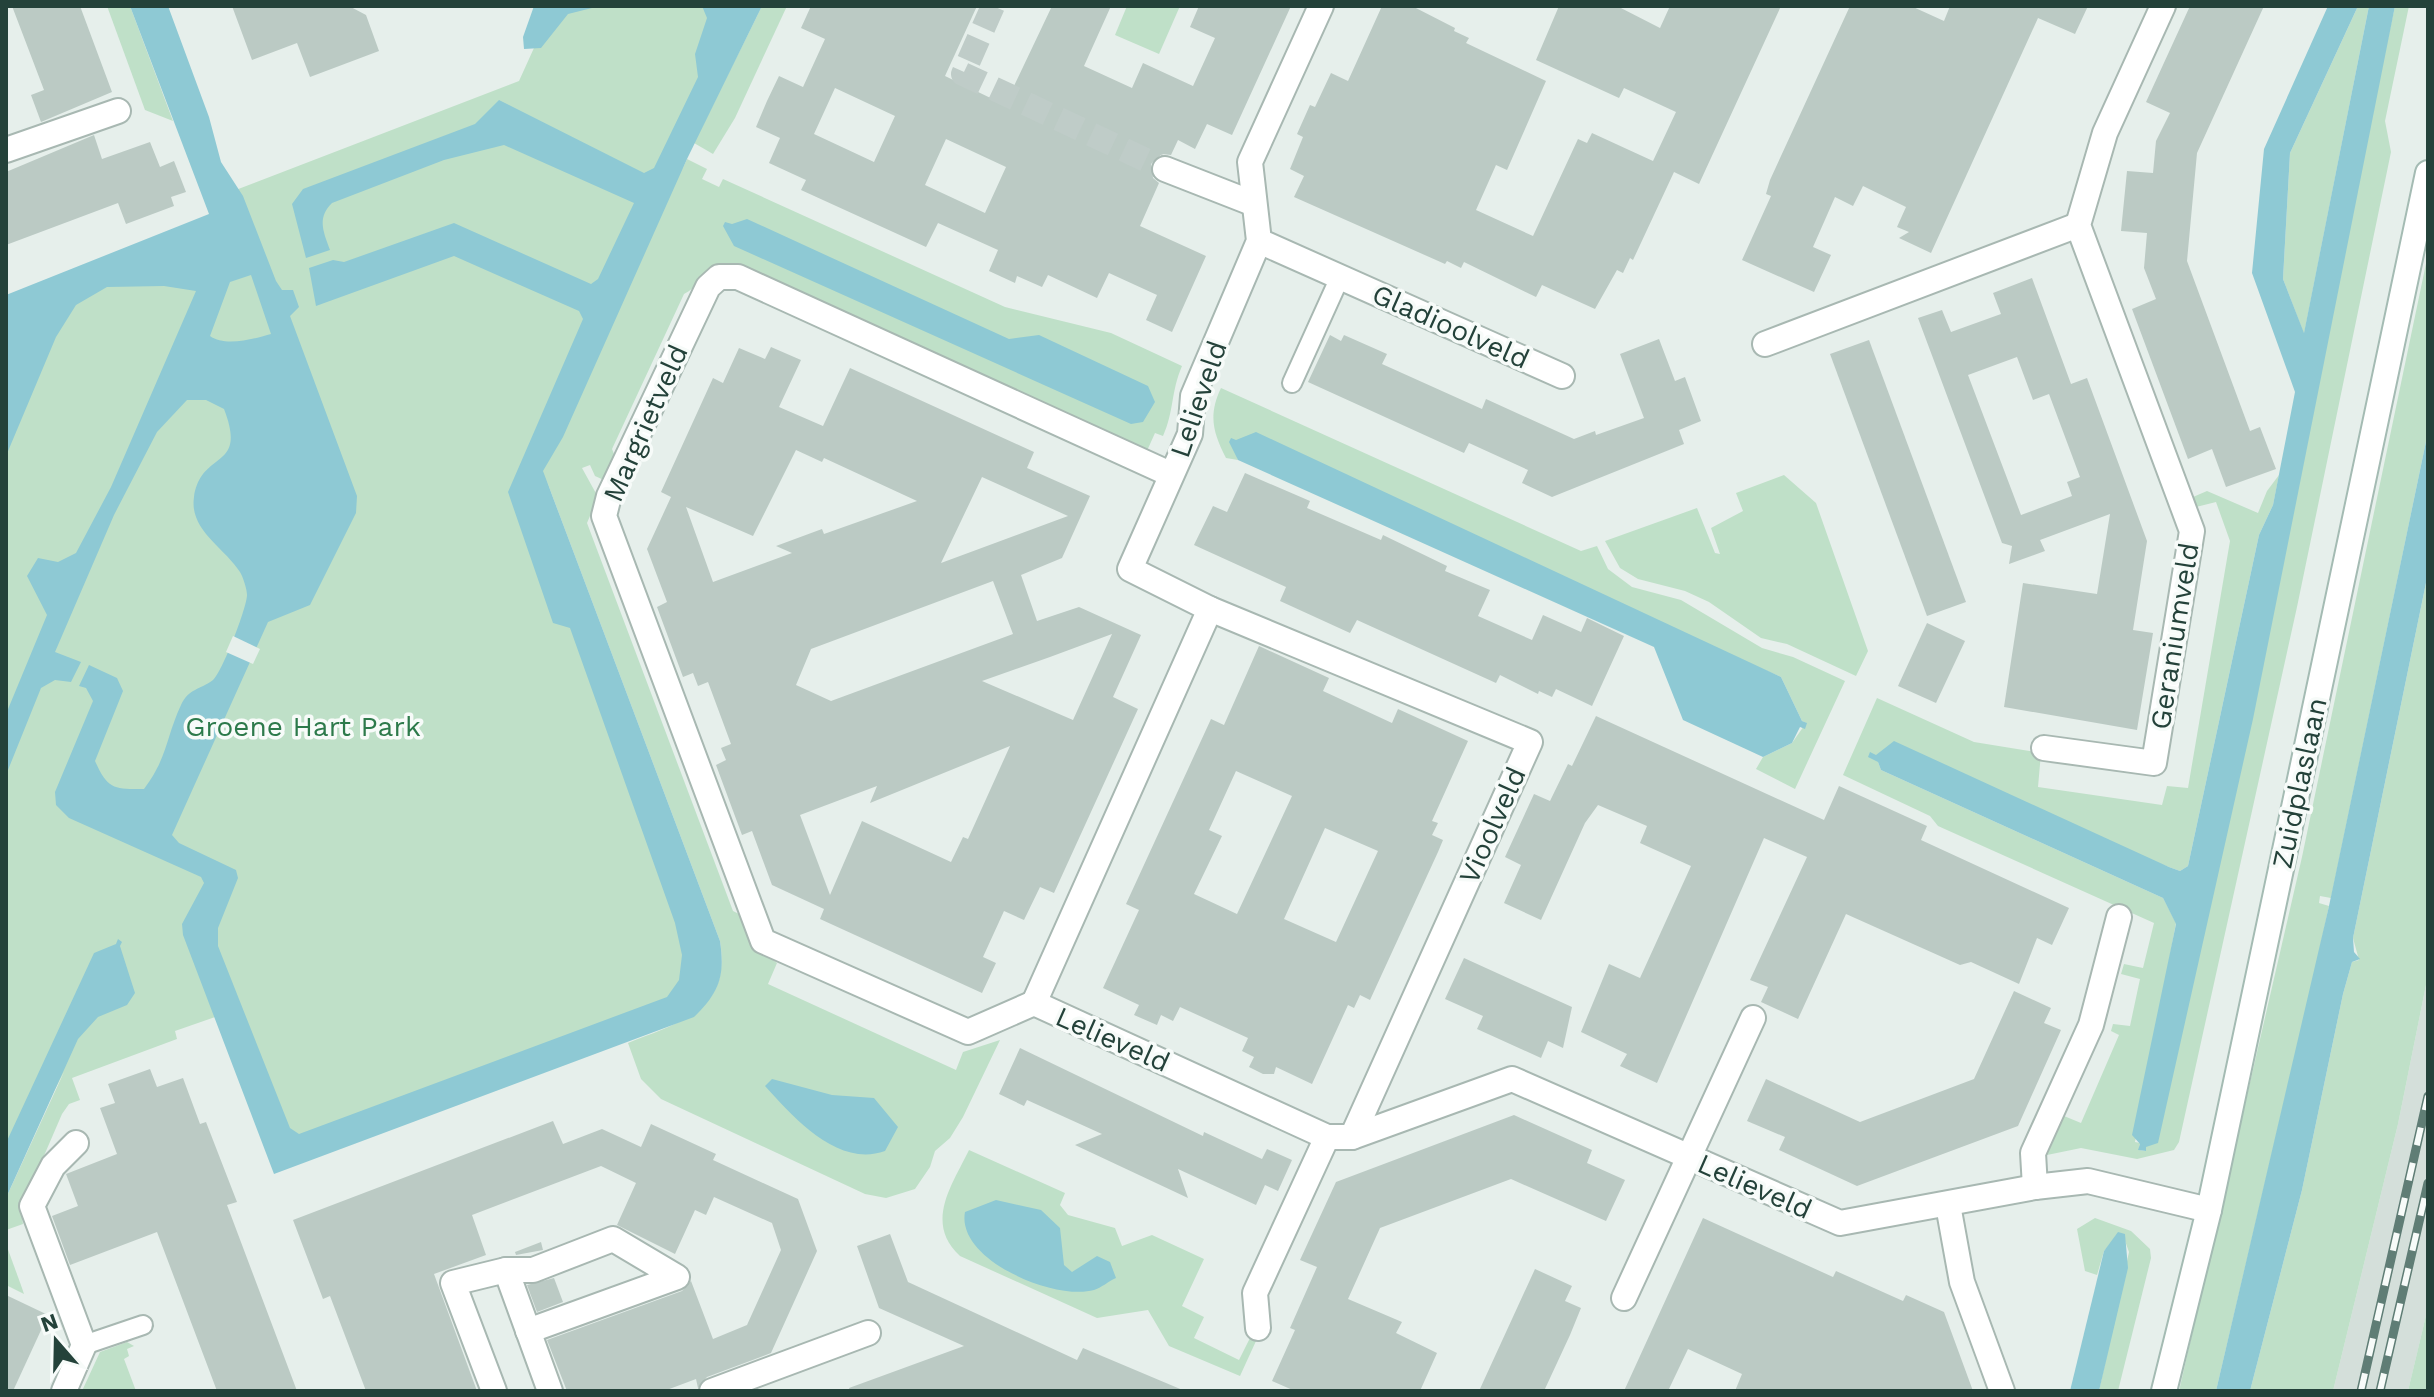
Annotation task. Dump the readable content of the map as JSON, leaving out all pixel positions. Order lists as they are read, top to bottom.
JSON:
{
  "streets": {
    "street": [
      "Gladioolveld",
      "Lelieveld",
      "Margrietveld",
      "Geraniumveld",
      "Zuidplaslaan",
      "Vioolveld"
    ]
  },
  "crossings": [
    ["Gladioolveld", "Lelieveld"],
    ["Lelieveld", "Margrietveld"],
    ["Lelieveld", "Zuidplaslaan"],
    ["Lelieveld", "Vioolveld"]
  ],
  "parks": ["Groene Hart Park"],
  "north": "top"
}
